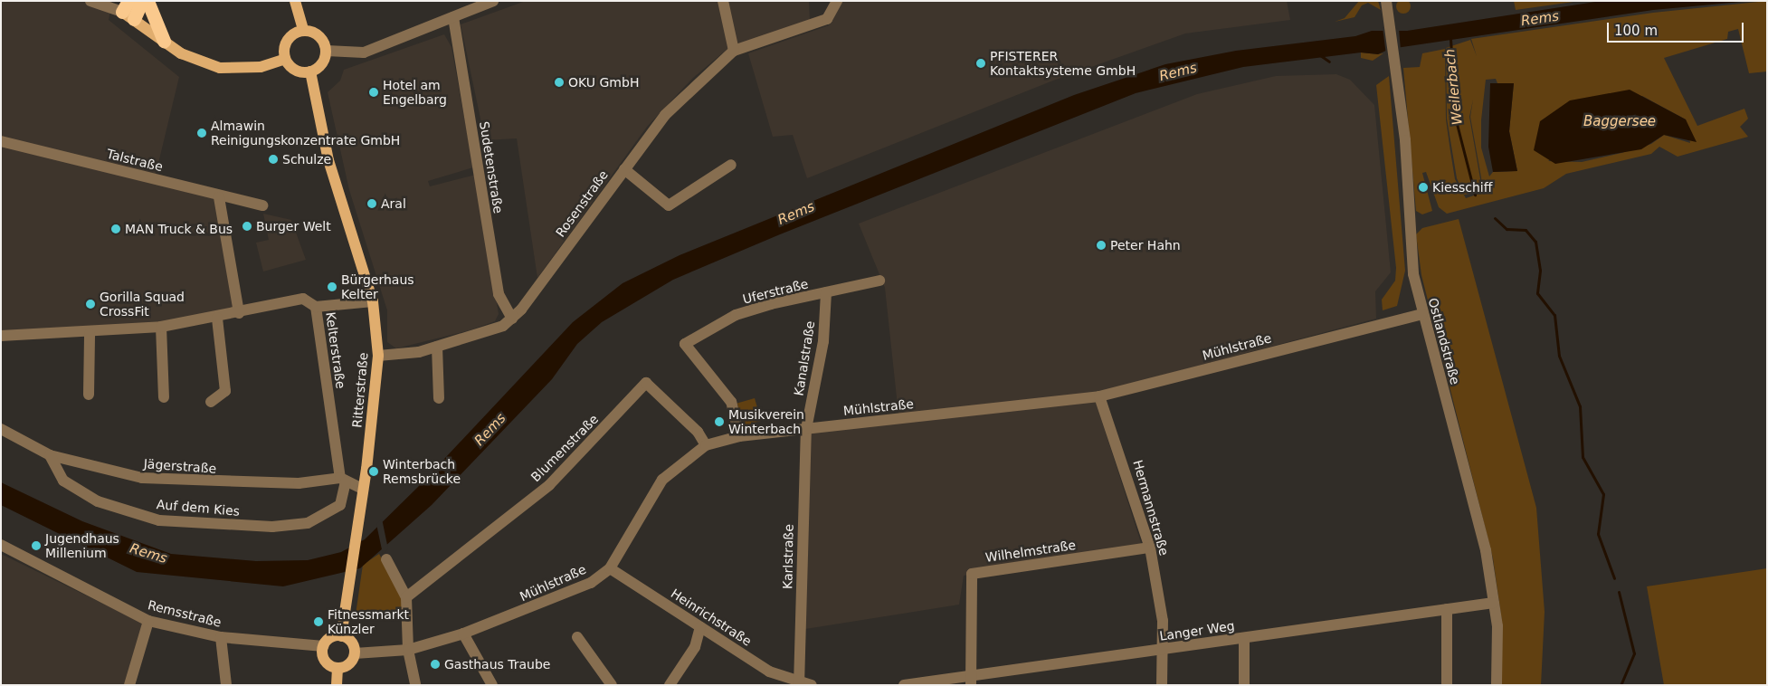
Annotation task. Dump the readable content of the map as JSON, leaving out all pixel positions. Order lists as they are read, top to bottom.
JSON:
{
  "streets": {
    "main road": ["Ritterstraße"],
    "street": [
      "Talstraße",
      "Sudetenstraße",
      "Rosenstraße",
      "Uferstraße",
      "Ostlandstraße",
      "Mühlstraße",
      "Kelterstraße",
      "Kanalstraße",
      "Blumenstraße",
      "Jägerstraße",
      "Auf dem Kies",
      "Hermannstraße",
      "Wilhelmstraße",
      "Karlstraße",
      "Remsstraße",
      "Heinrichstraße",
      "Langer Weg"
    ]
  },
  "crossings": [
    ["Sudetenstraße", "Rosenstraße"],
    ["Rosenstraße", "Ritterstraße"],
    ["Uferstraße", "Mühlstraße"],
    ["Uferstraße", "Kanalstraße"],
    ["Ostlandstraße", "Mühlstraße"],
    ["Ostlandstraße", "Langer Weg"],
    ["Mühlstraße", "Kanalstraße"],
    ["Mühlstraße", "Ritterstraße"],
    ["Mühlstraße", "Blumenstraße"],
    ["Mühlstraße", "Hermannstraße"],
    ["Mühlstraße", "Karlstraße"],
    ["Mühlstraße", "Remsstraße"],
    ["Mühlstraße", "Heinrichstraße"],
    ["Kelterstraße", "Jägerstraße"],
    ["Kelterstraße", "Auf dem Kies"],
    ["Kanalstraße", "Karlstraße"],
    ["Ritterstraße", "Jägerstraße"],
    ["Ritterstraße", "Remsstraße"],
    ["Jägerstraße", "Auf dem Kies"],
    ["Hermannstraße", "Wilhelmstraße"],
    ["Hermannstraße", "Langer Weg"],
    ["Wilhelmstraße", "Langer Weg"],
    ["Karlstraße", "Heinrichstraße"]
  ],
  "water": ["Rems", "Weilerbach", "Baggersee"],
  "places": [
    "PFISTERER Kontaktsysteme GmbH",
    "OKU GmbH",
    "Hotel am Engelbarg",
    "Almawin Reinigungskonzentrate GmbH",
    "Schulze",
    "Kiesschiff",
    "Aral",
    "Burger Welt",
    "MAN Truck & Bus",
    "Peter Hahn",
    "Bürgerhaus Kelter",
    "Gorilla Squad CrossFit",
    "Musikverein Winterbach",
    "Winterbach Remsbrücke",
    "Jugendhaus Millenium",
    "Fitnessmarkt Künzler",
    "Gasthaus Traube"
  ],
  "scale_bar": "100 m"
}
